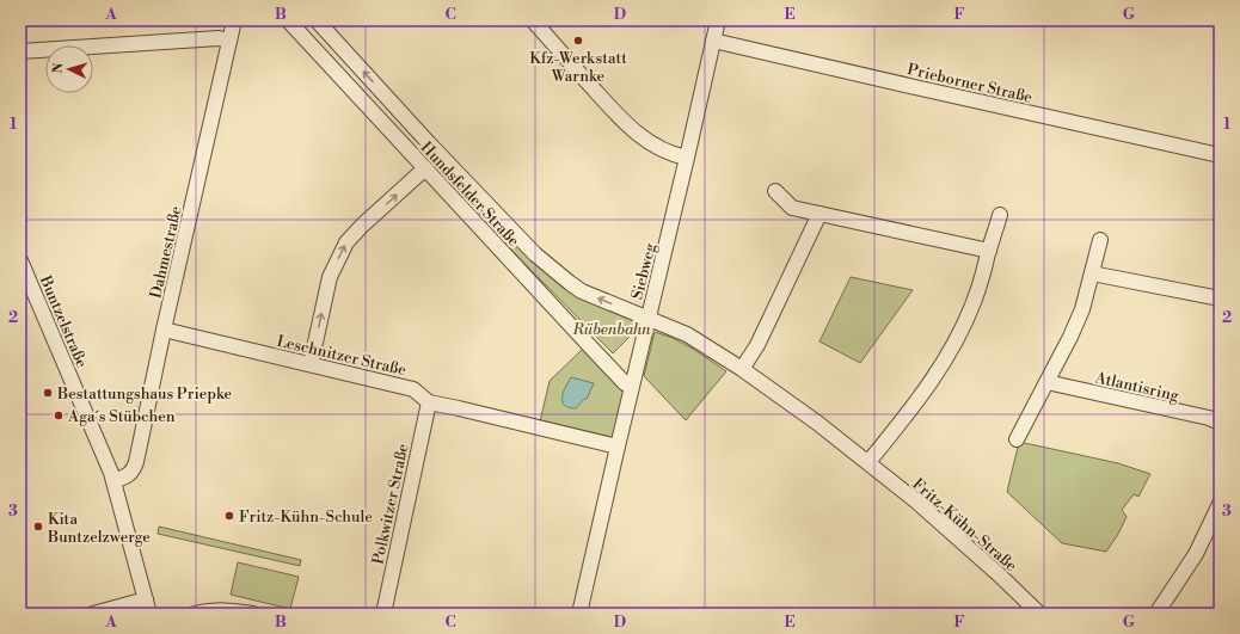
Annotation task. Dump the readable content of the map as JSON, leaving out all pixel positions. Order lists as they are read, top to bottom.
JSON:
{
  "streets": {
    "street": [
      "Prieborner Straße",
      "Hundsfelder Straße",
      "Dahmestraße",
      "Siebweg",
      "Buntzelstraße",
      "Leschnitzer Straße",
      "Atlantisring",
      "Polkwitzer Straße",
      "Fritz-Kühn-Straße"
    ]
  },
  "crossings": [
    ["Prieborner Straße", "Siebweg"],
    ["Hundsfelder Straße", "Siebweg"],
    ["Hundsfelder Straße", "Fritz-Kühn-Straße"],
    ["Dahmestraße", "Buntzelstraße"],
    ["Dahmestraße", "Leschnitzer Straße"],
    ["Siebweg", "Leschnitzer Straße"],
    ["Siebweg", "Fritz-Kühn-Straße"],
    ["Leschnitzer Straße", "Polkwitzer Straße"]
  ],
  "parks": ["Rübenbahn"],
  "places": [
    "Kfz-Werkstatt Warnke",
    "Bestattungshaus Priepke",
    "Aga´s Stübchen",
    "Fritz-Kühn-Schule",
    "Kita Buntzelzwerge"
  ],
  "north": "left",
  "grid": {
    "columns": [
      "A",
      "B",
      "C",
      "D",
      "E",
      "F",
      "G"
    ],
    "rows": ["1", "2", "3"]
  }
}
